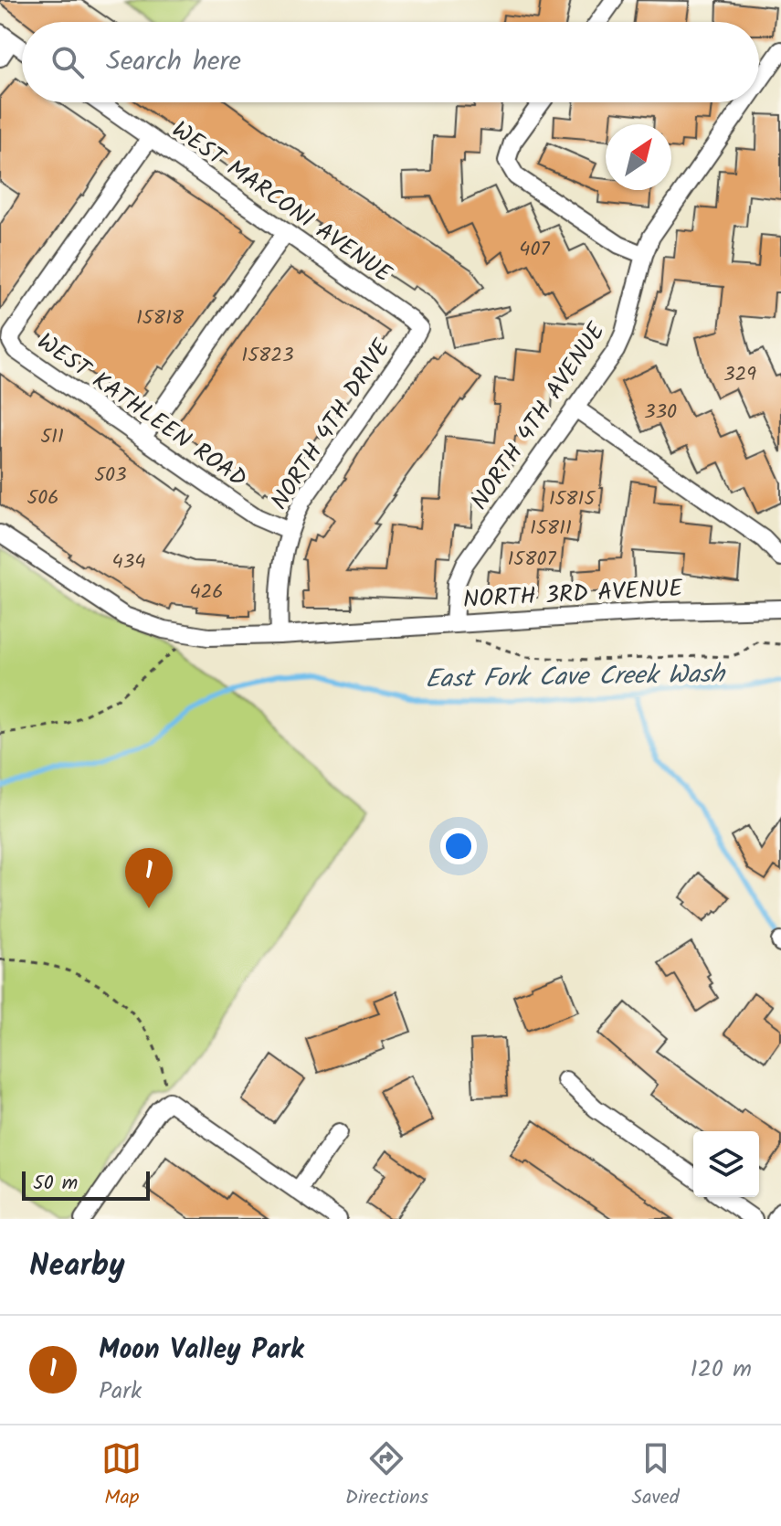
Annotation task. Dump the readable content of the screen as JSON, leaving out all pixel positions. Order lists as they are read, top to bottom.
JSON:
{
  "streets": {
    "street": [
      "WEST MARCONI AVENUE",
      "WEST KATHLEEN ROAD",
      "NORTH 4TH AVENUE",
      "NORTH 4TH DRIVE",
      "NORTH 3RD AVENUE"
    ]
  },
  "crossings": [
    ["WEST MARCONI AVENUE", "WEST KATHLEEN ROAD"],
    ["WEST MARCONI AVENUE", "NORTH 4TH DRIVE"],
    ["WEST KATHLEEN ROAD", "NORTH 4TH DRIVE"],
    ["NORTH 4TH AVENUE", "NORTH 3RD AVENUE"],
    ["NORTH 4TH DRIVE", "NORTH 3RD AVENUE"]
  ],
  "water": ["East Fork Cave Creek Wash"],
  "house_numbers": [
    "407",
    "15818",
    "15823",
    "329",
    "330",
    "511",
    "503",
    "506",
    "15815",
    "15811",
    "15807",
    "434",
    "426"
  ],
  "scale_bar": "50 m",
  "north": "top right",
  "page": {
    "search": "Search here",
    "pins": "1",
    "scale": "50 m",
    "heading": "Nearby",
    "list": [
      {
        "mark": "1",
        "name": "Moon Valley Park",
        "note": "Park",
        "value": "120 m"
      }
    ],
    "nav": ["Map", "Directions", "Saved"]
  }
}
